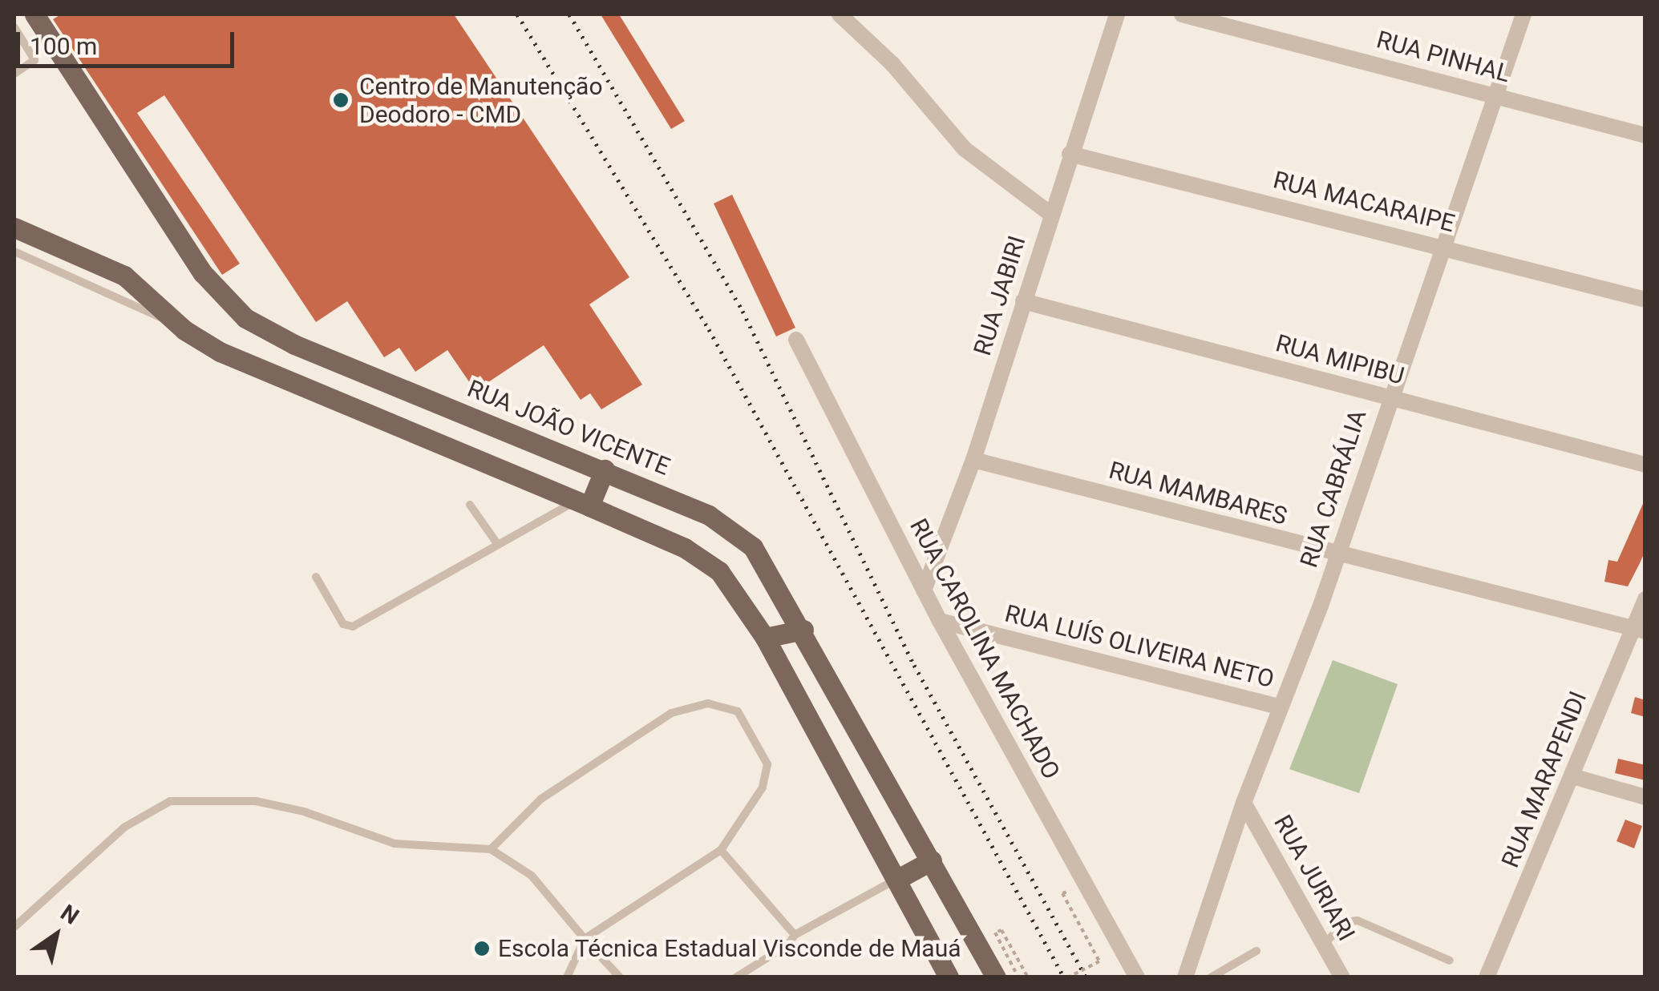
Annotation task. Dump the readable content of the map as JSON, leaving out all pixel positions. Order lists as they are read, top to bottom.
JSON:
{
  "streets": {
    "main road": ["RUA JOÃO VICENTE"],
    "street": [
      "RUA PINHAL",
      "RUA MACARAIPE",
      "RUA JABIRI",
      "RUA MIPIBU",
      "RUA CABRÁLIA",
      "RUA MAMBARES",
      "RUA LUÍS OLIVEIRA NETO",
      "RUA CAROLINA MACHADO",
      "RUA MARAPENDI",
      "RUA JURIARI"
    ]
  },
  "crossings": [
    ["RUA PINHAL", "RUA CABRÁLIA"],
    ["RUA MACARAIPE", "RUA JABIRI"],
    ["RUA MACARAIPE", "RUA CABRÁLIA"],
    ["RUA JABIRI", "RUA MIPIBU"],
    ["RUA JABIRI", "RUA MAMBARES"],
    ["RUA JABIRI", "RUA CAROLINA MACHADO"],
    ["RUA MIPIBU", "RUA CABRÁLIA"],
    ["RUA CABRÁLIA", "RUA MAMBARES"],
    ["RUA CABRÁLIA", "RUA LUÍS OLIVEIRA NETO"],
    ["RUA CABRÁLIA", "RUA JURIARI"],
    ["RUA MAMBARES", "RUA MARAPENDI"],
    ["RUA LUÍS OLIVEIRA NETO", "RUA CAROLINA MACHADO"]
  ],
  "places": ["Centro de Manutenção Deodoro - CMD", "Escola Técnica Estadual Visconde de Mauá"],
  "scale_bar": "100 m",
  "north": "top right"
}
